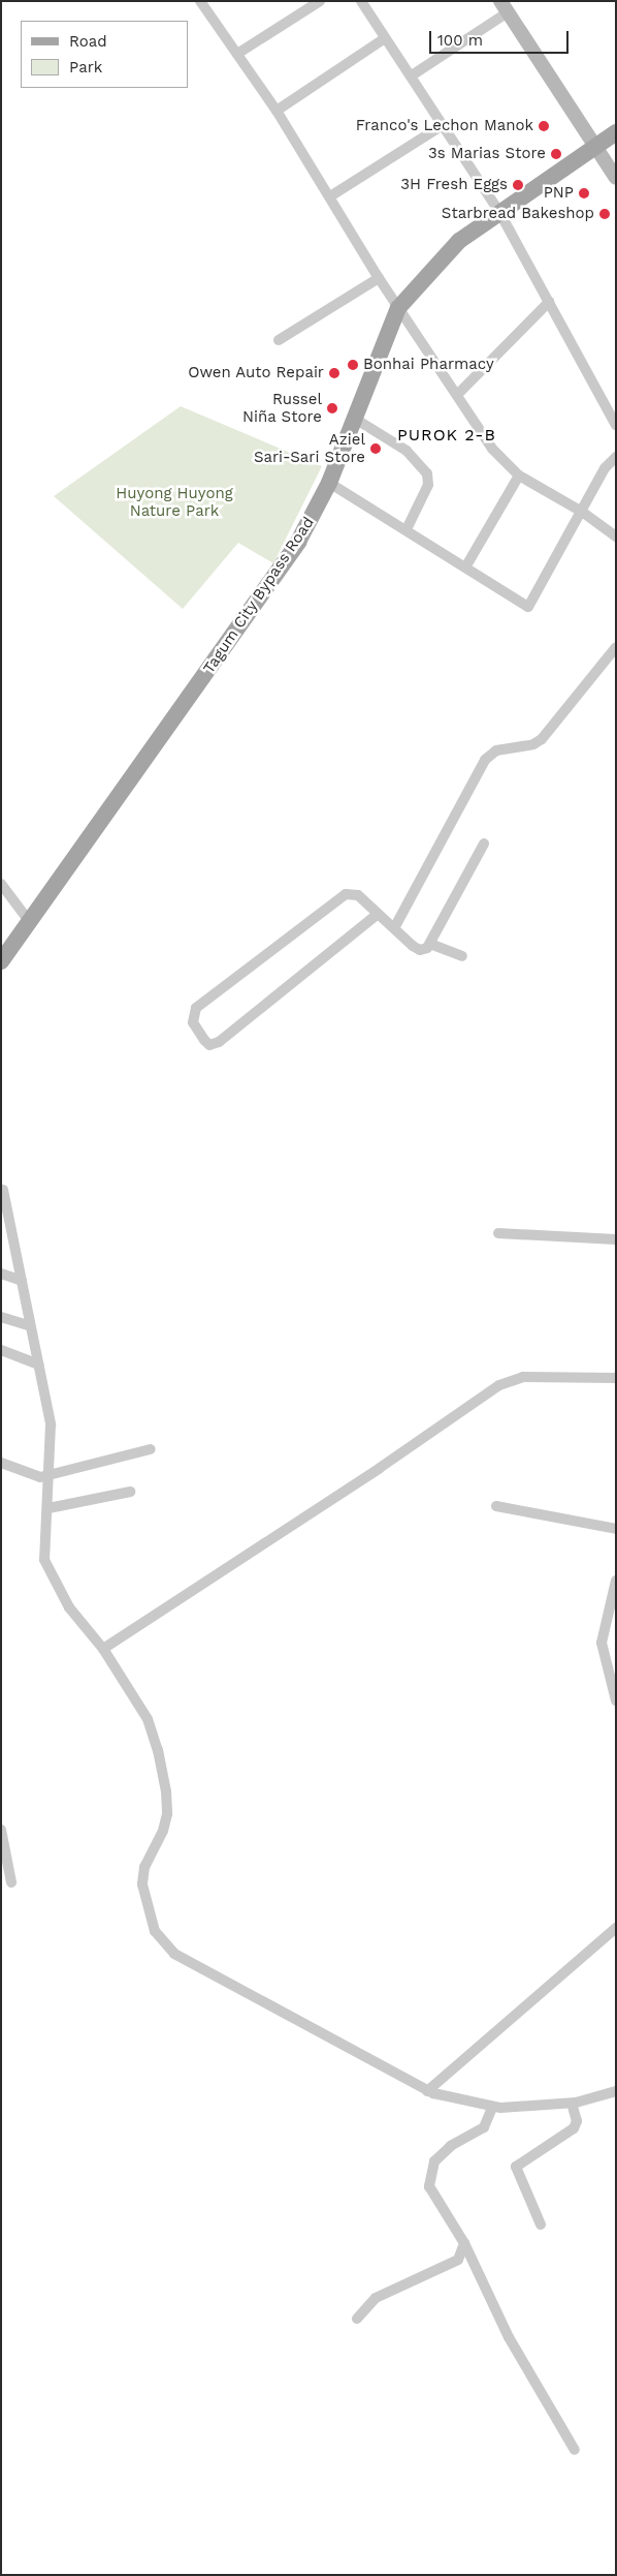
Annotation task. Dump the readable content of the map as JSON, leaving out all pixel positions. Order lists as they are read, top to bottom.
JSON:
{
  "streets": {
    "main road": ["Tagum City Bypass Road"]
  },
  "districts": ["PUROK 2-B"],
  "parks": ["Huyong Huyong Nature Park"],
  "places": [
    "Franco's Lechon Manok",
    "3s Marias Store",
    "3H Fresh Eggs",
    "PNP",
    "Starbread Bakeshop",
    "Bonhai Pharmacy",
    "Owen Auto Repair",
    "Russel Niña Store",
    "Aziel Sari-Sari Store"
  ],
  "legend": ["Road", "Park"],
  "scale_bar": "100 m"
}
